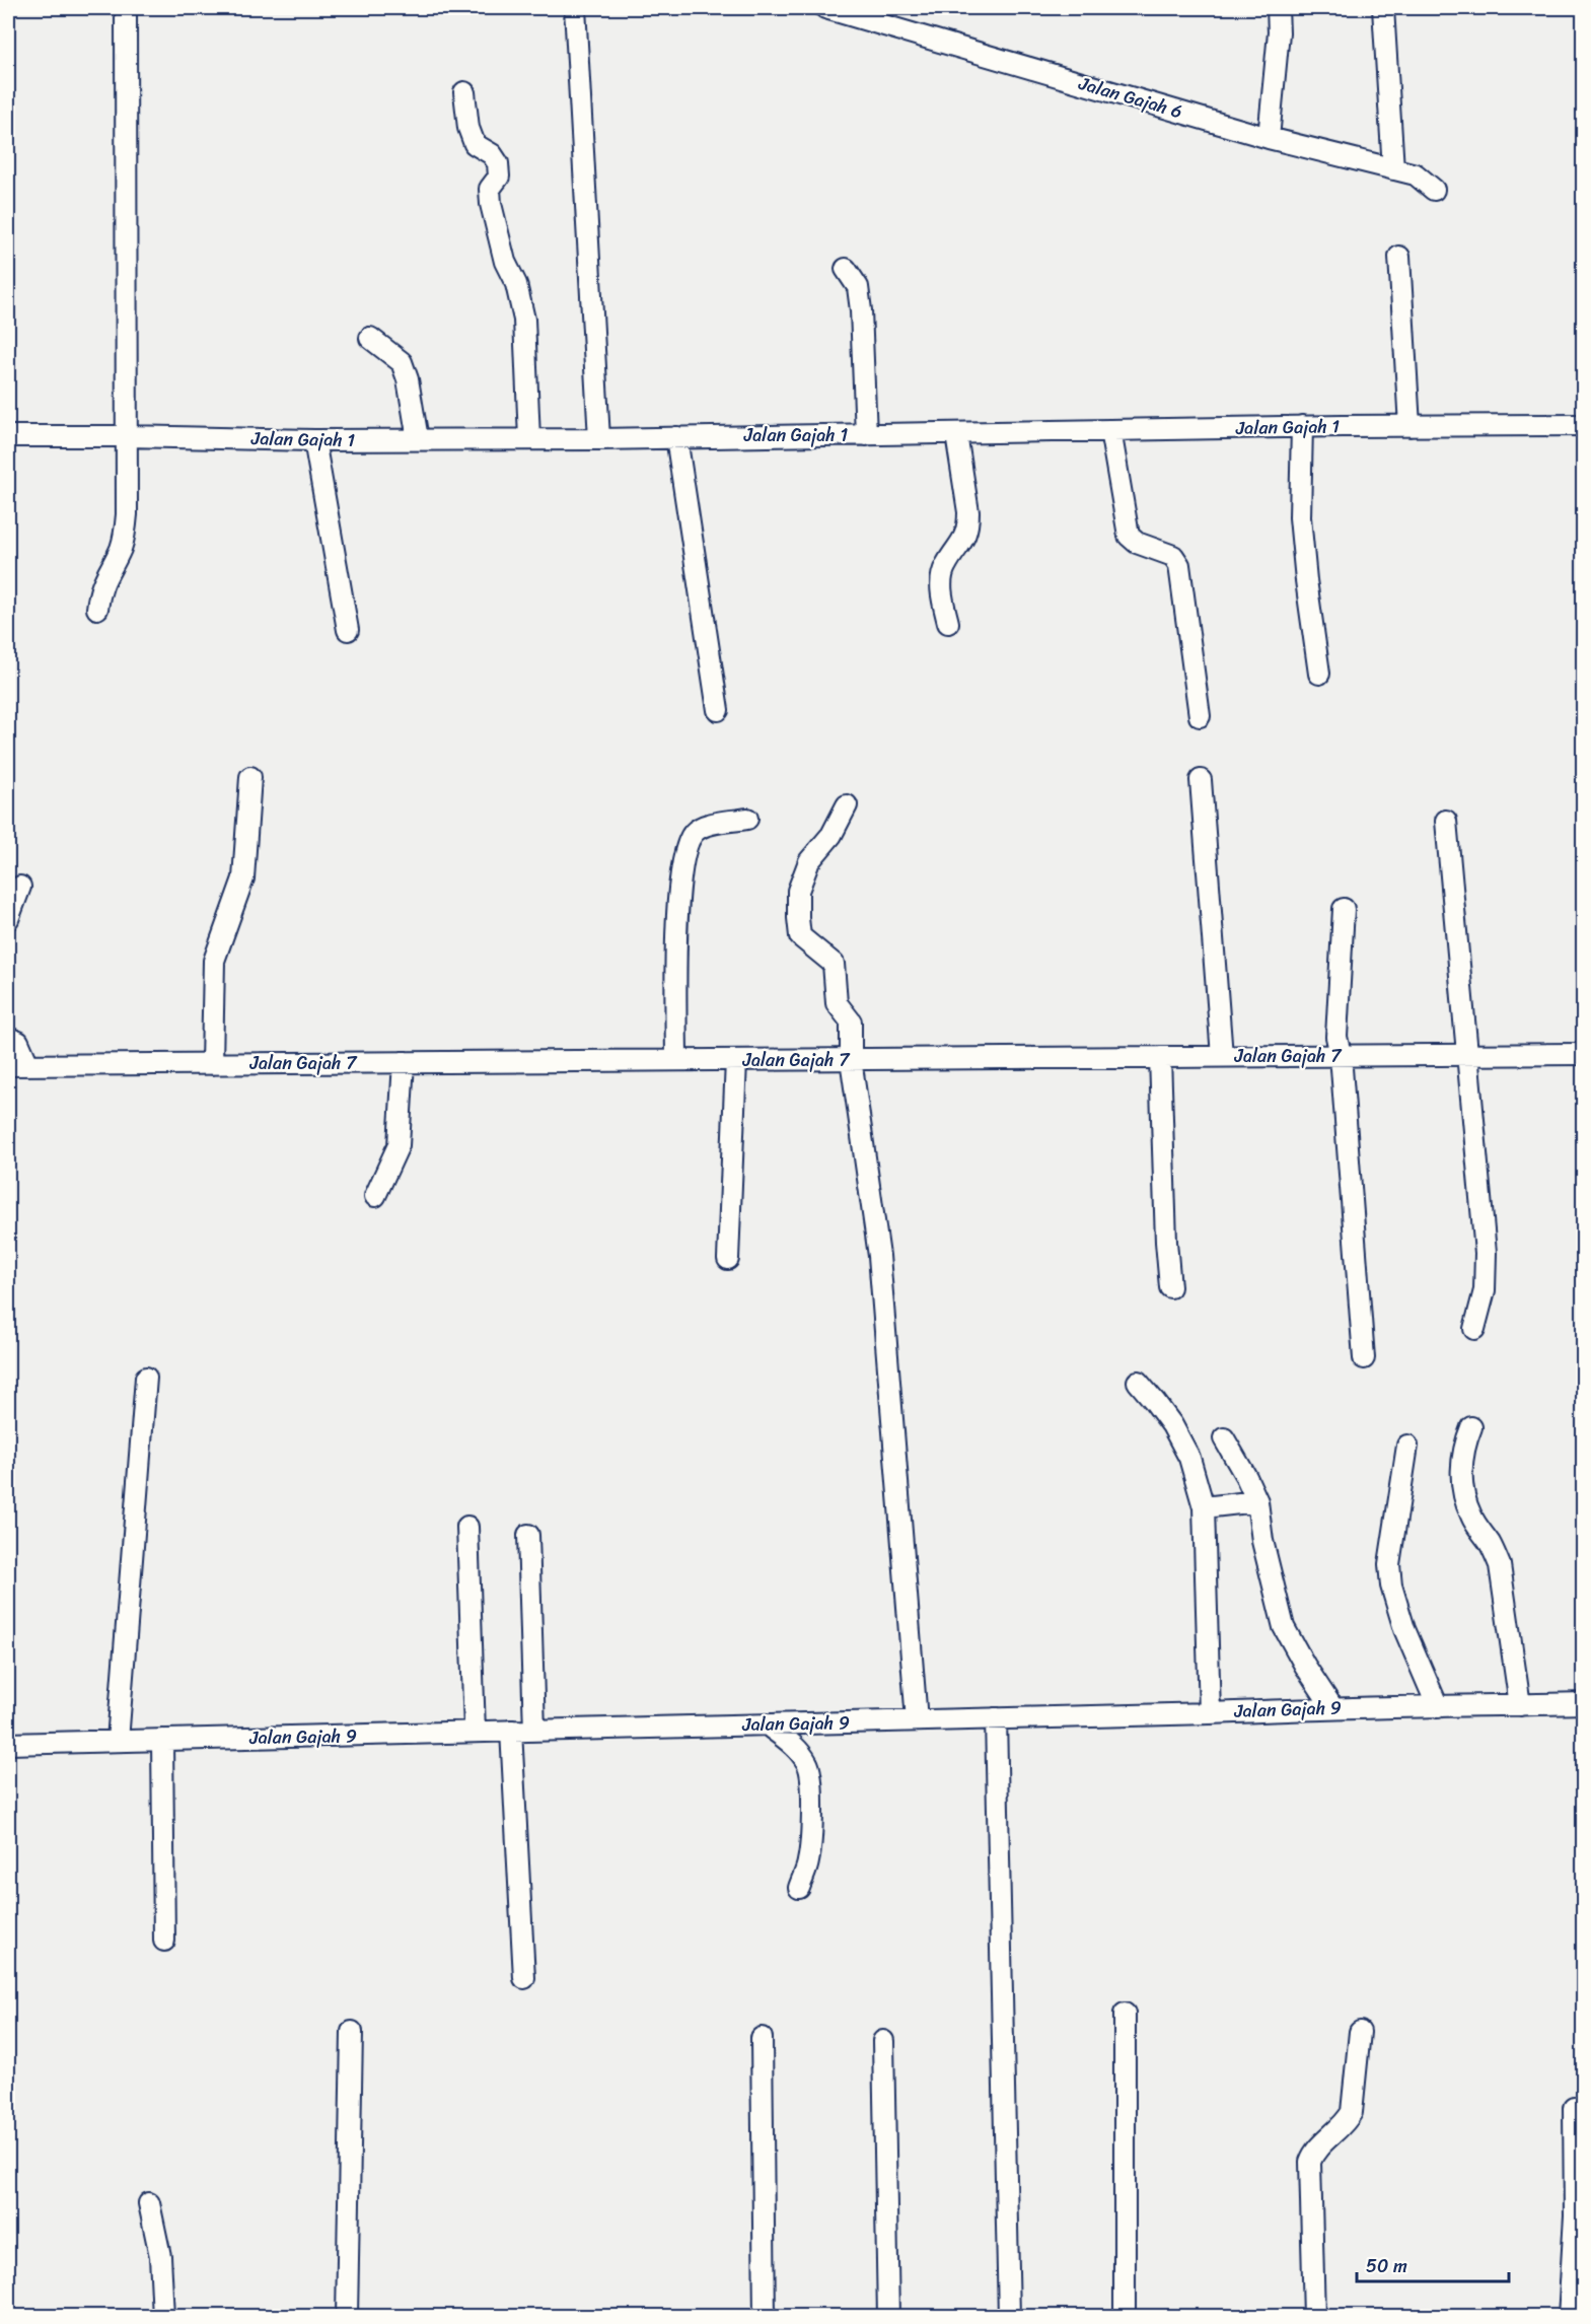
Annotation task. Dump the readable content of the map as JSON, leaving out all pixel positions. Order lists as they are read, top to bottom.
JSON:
{
  "streets": {
    "street": [
      "Jalan Gajah 6",
      "Jalan Gajah 1",
      "Jalan Gajah 7",
      "Jalan Gajah 9"
    ]
  },
  "scale_bar": "50 m"
}
